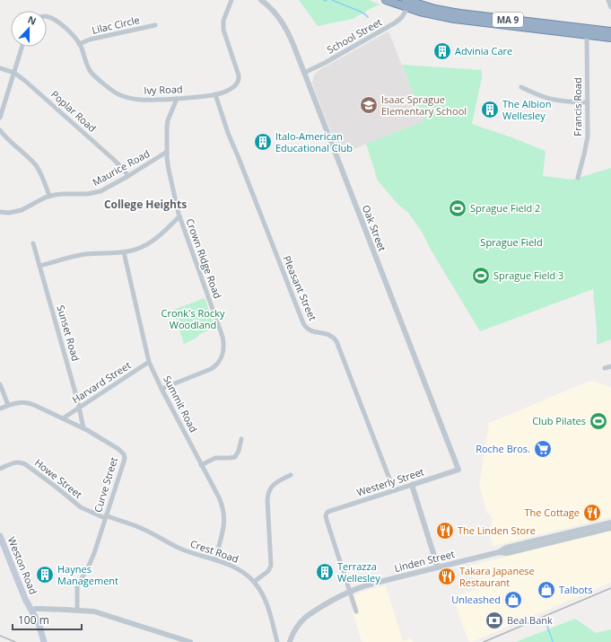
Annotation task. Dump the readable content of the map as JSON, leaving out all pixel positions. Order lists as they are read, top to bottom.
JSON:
{
  "streets": {
    "highway": ["MA 9"],
    "main road": ["Weston Road"],
    "street": [
      "Lilac Circle",
      "School Street",
      "Ivy Road",
      "Francis Road",
      "Poplar Road",
      "Maurice Road",
      "Oak Street",
      "Crown Ridge Road",
      "Pleasant Street",
      "Sunset Road",
      "Harvard Street",
      "Summit Road",
      "Howe Street",
      "Westerly Street",
      "Curve Street",
      "Crest Road",
      "Linden Street"
    ]
  },
  "crossings": [
    ["MA 9", "School Street"],
    ["MA 9", "Francis Road"],
    ["Lilac Circle", "Ivy Road"],
    ["School Street", "Oak Street"],
    ["Ivy Road", "Crown Ridge Road"],
    ["Ivy Road", "Pleasant Street"],
    ["Poplar Road", "Maurice Road"],
    ["Maurice Road", "Crown Ridge Road"],
    ["Oak Street", "Westerly Street"],
    ["Crown Ridge Road", "Summit Road"],
    ["Pleasant Street", "Westerly Street"],
    ["Sunset Road", "Harvard Street"],
    ["Sunset Road", "Curve Street"],
    ["Harvard Street", "Summit Road"],
    ["Harvard Street", "Curve Street"],
    ["Summit Road", "Crest Road"],
    ["Howe Street", "Curve Street"],
    ["Howe Street", "Crest Road"],
    ["Westerly Street", "Linden Street"],
    ["Curve Street", "Crest Road"]
  ],
  "districts": ["College Heights"],
  "parks": ["Sprague Field", "Cronk's Rocky Woodland"],
  "places": {
    "building": [
      "Advinia Care",
      "The Albion Wellesley",
      "Italo-American Educational Club",
      "Terrazza Wellesley",
      "Haynes Management"
    ],
    "school or university": ["Isaac Sprague Elementary School"],
    "sports": ["Sprague Field 2", "Sprague Field 3", "Club Pilates"],
    "supermarket": ["Roche Bros."],
    "restaurant": ["The Cottage", "The Linden Store", "Takara Japanese Restaurant"],
    "shop": ["Talbots", "Unleashed"],
    "bank": ["Beal Bank"]
  },
  "scale_bar": "100 m",
  "north": "top"
}
